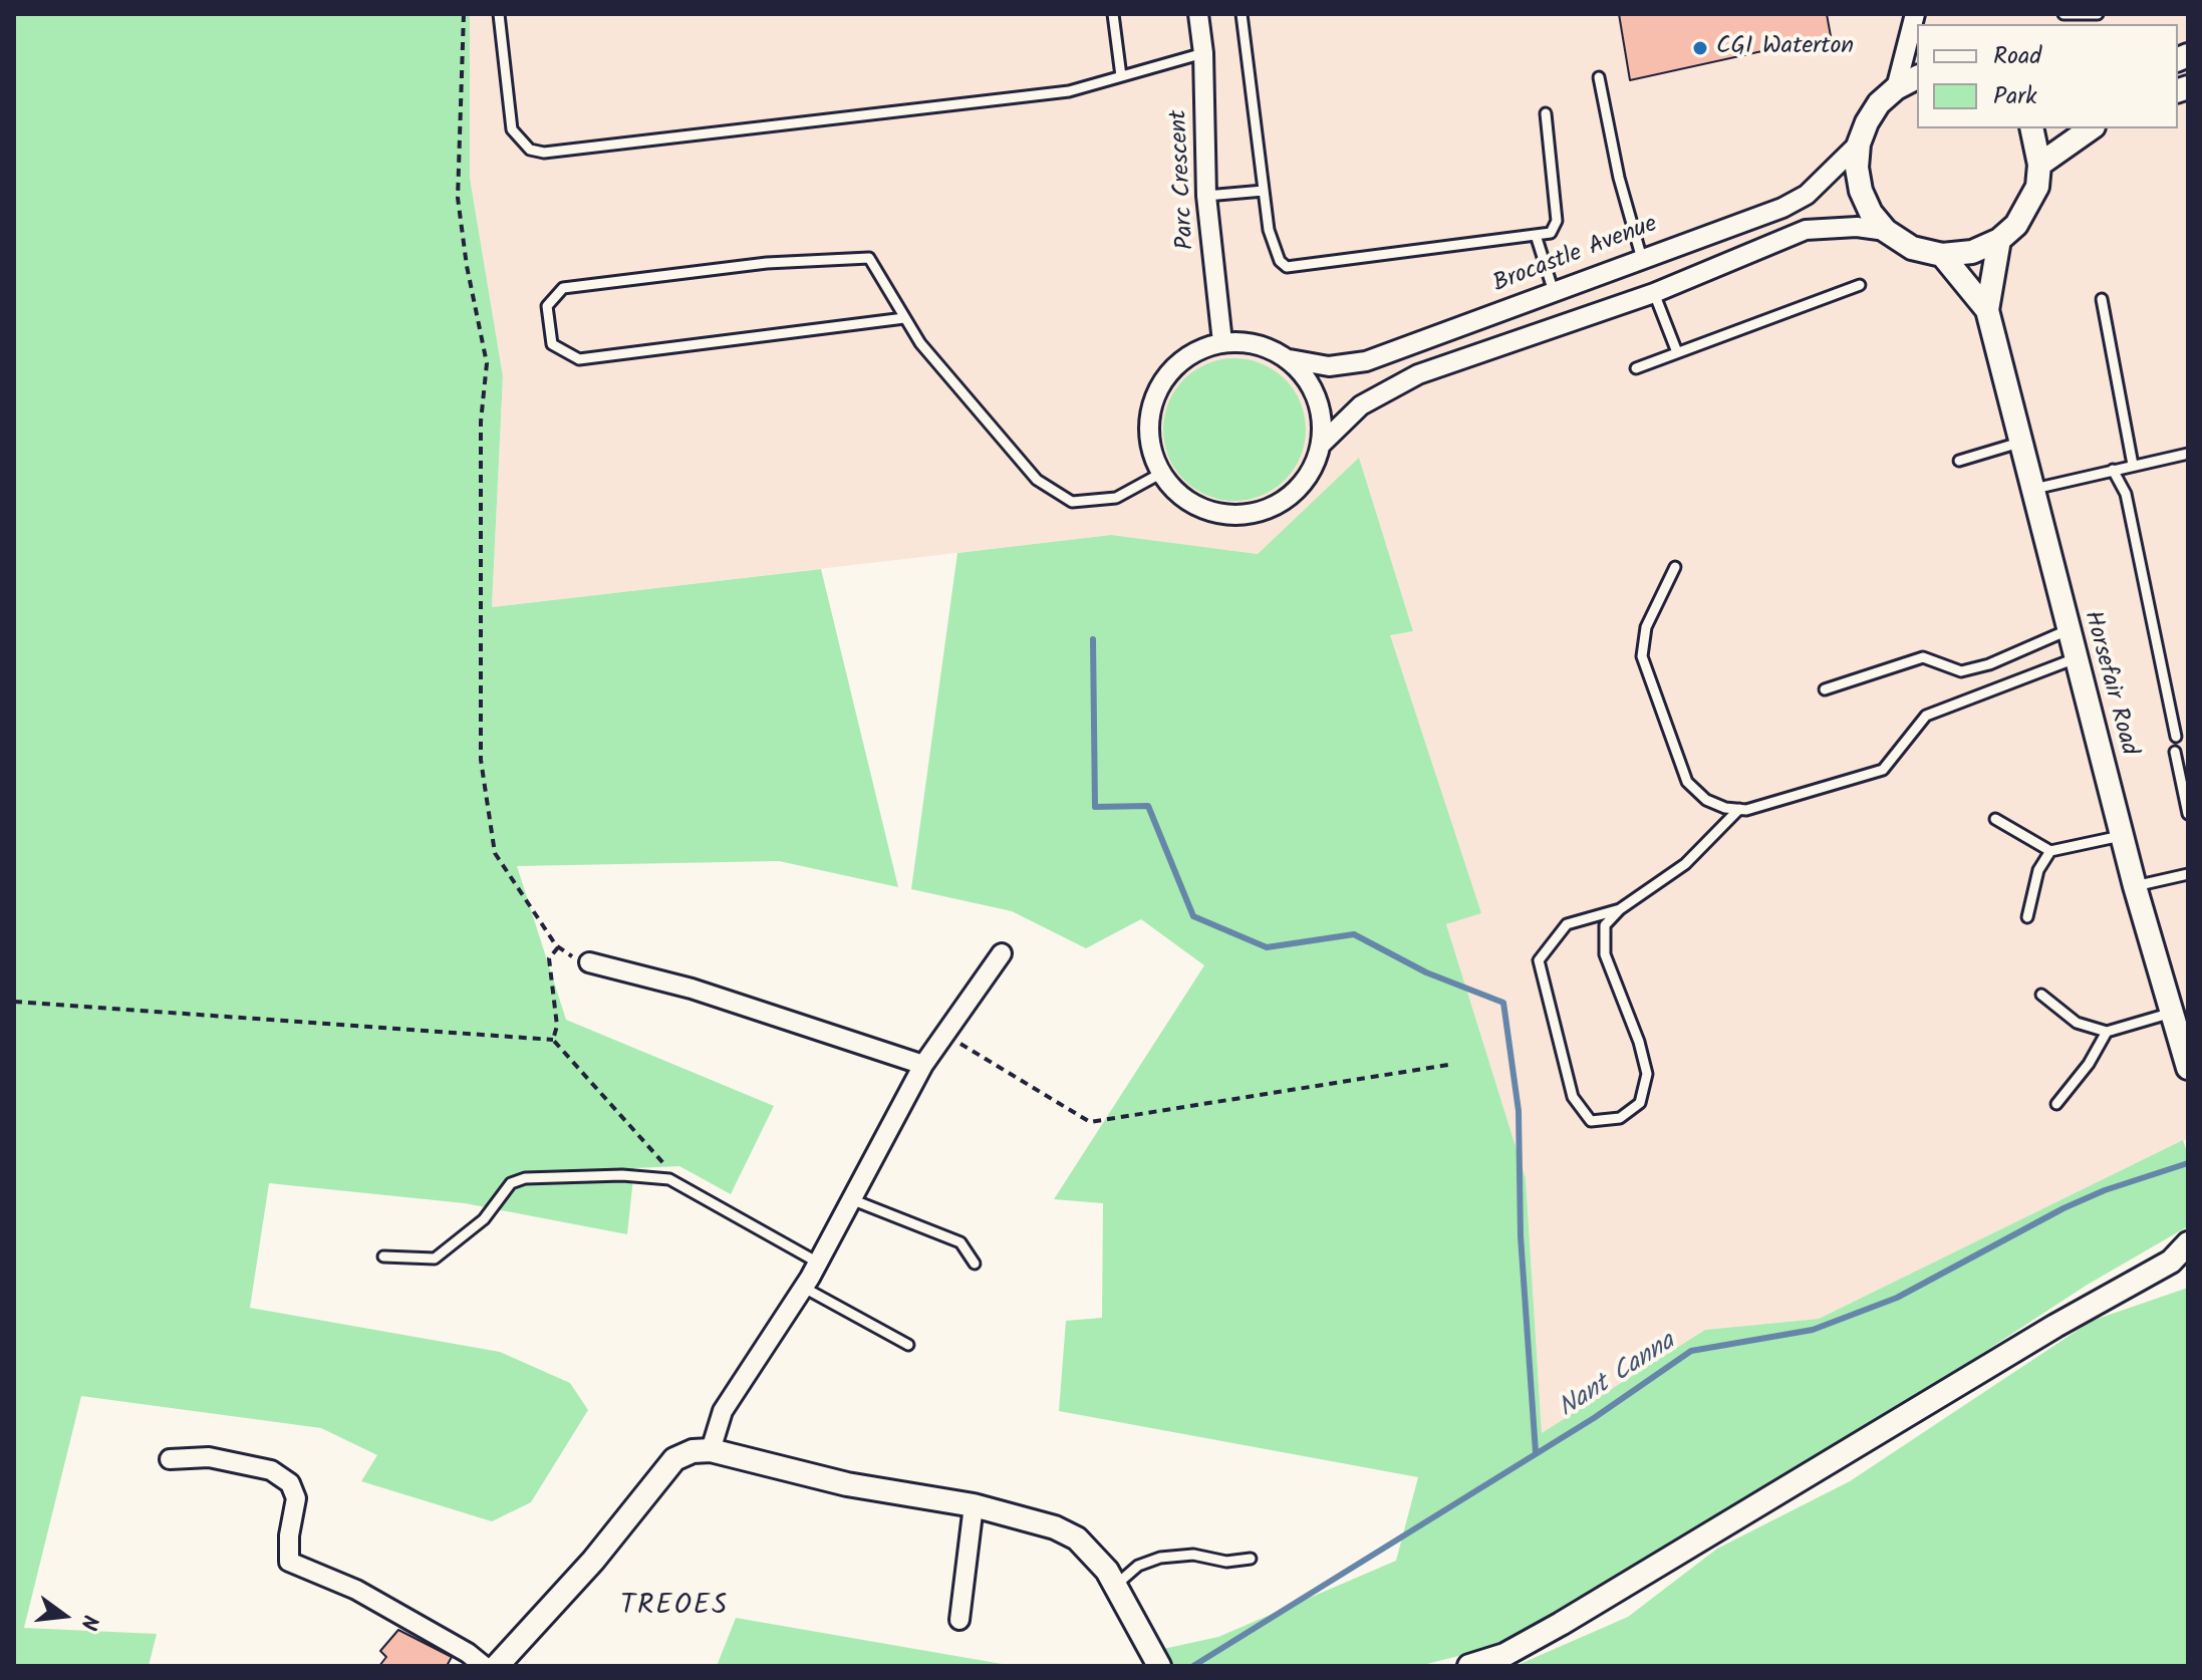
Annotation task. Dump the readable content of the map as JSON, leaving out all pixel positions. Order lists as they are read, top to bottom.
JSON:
{
  "streets": {
    "street": ["Parc Crescent", "Brocastle Avenue", "Horsefair Road"]
  },
  "crossings": [
    ["Parc Crescent", "Brocastle Avenue"]
  ],
  "districts": ["TREOES"],
  "water": ["Nant Canna"],
  "places": ["CGI Waterton"],
  "legend": ["Road", "Park"],
  "north": "right"
}
